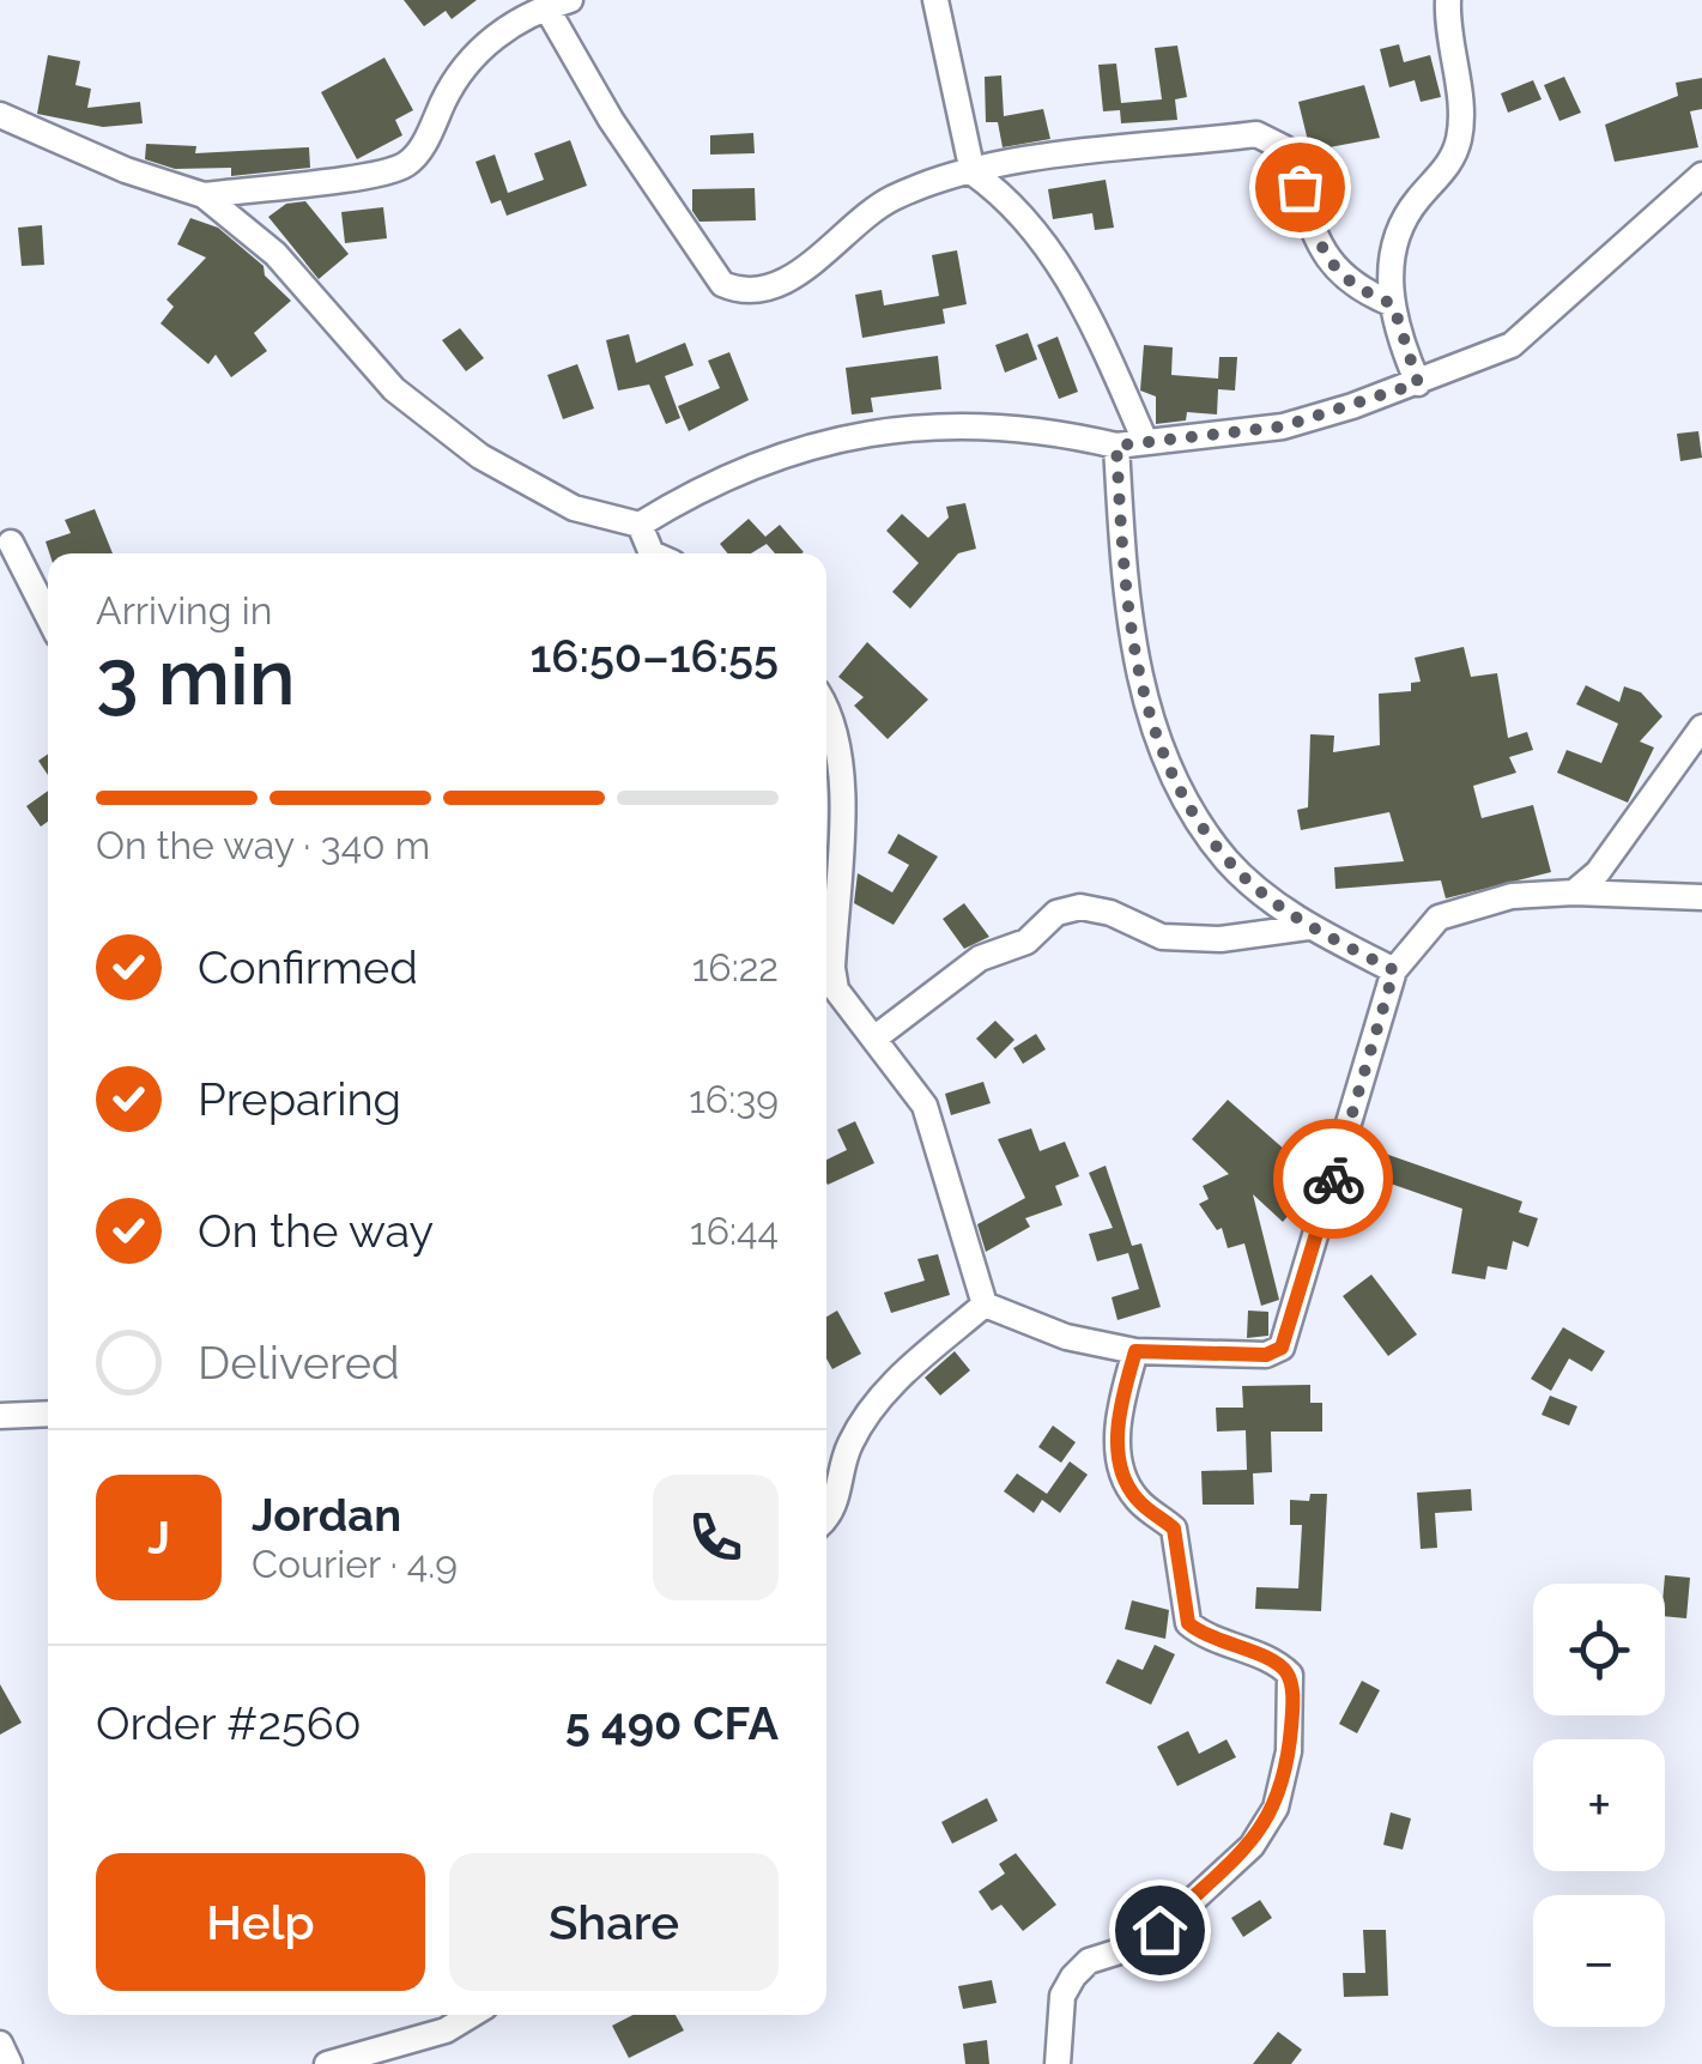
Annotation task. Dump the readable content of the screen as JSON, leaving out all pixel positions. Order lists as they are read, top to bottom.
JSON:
{
  "page": {
    "heading": ["3 min", "Arriving in", "16:50–16:55"],
    "panel": [
      "Jordan",
      "Courier · 4.9",
      "Order #2560",
      "5 490 CFA"
    ],
    "bar": "On the way · 340 m",
    "list": [
      ["Confirmed", "16:22"],
      ["Preparing", "16:39"],
      ["On the way", "16:44"],
      "Delivered"
    ],
    "round": "J",
    "map_buttons": ["+", "−"],
    "buttons": ["Help", "Share"]
  }
}
